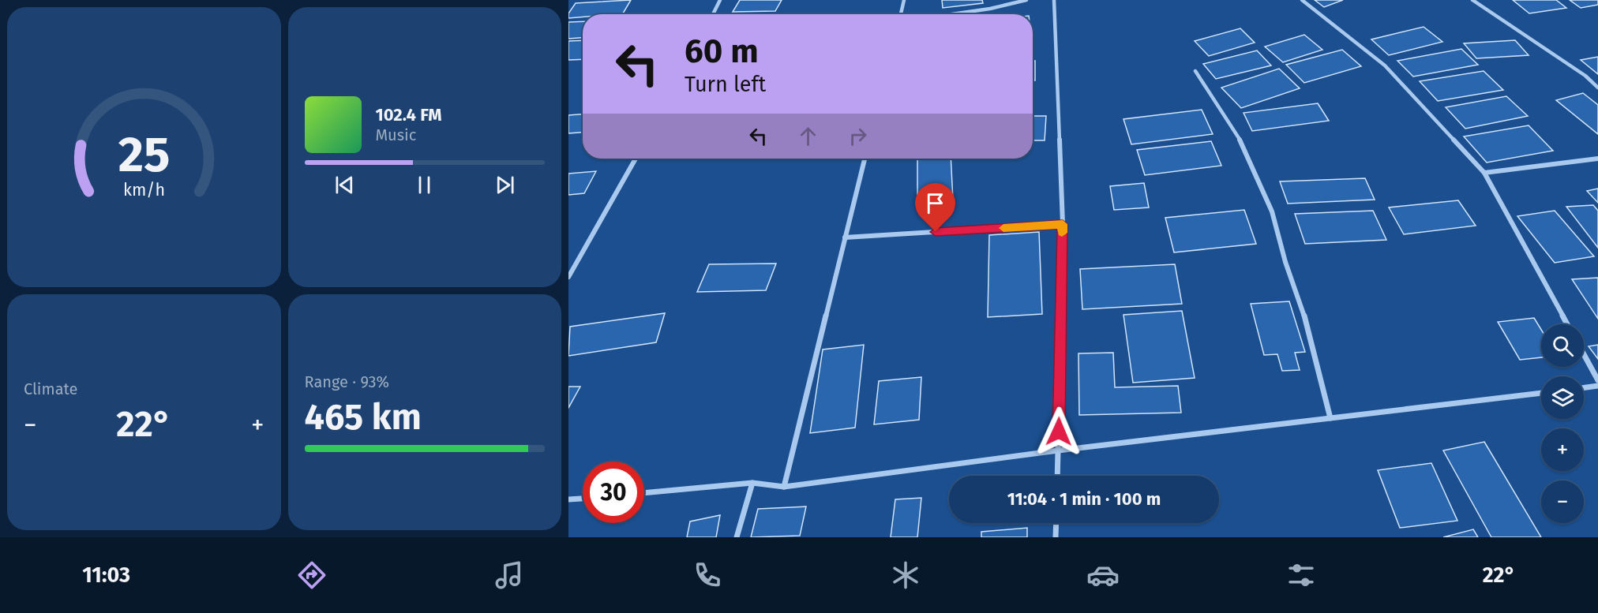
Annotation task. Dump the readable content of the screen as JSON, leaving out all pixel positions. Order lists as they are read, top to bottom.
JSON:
{
  "page": {
    "turn": ["60 m", "Turn left"],
    "song": ["102.4 FM", "Music"],
    "tile": [
      "Climate",
      ["Range · 93%", "465 km"]
    ],
    "map_buttons": ["+", "−"],
    "heat": ["−", "22°", "+"],
    "limit": "30",
    "trip": "11:04 · 1 min · 100 m",
    "tabs": ["11:03", "22°"],
    "gauge": ["25", "km/h"]
  }
}
